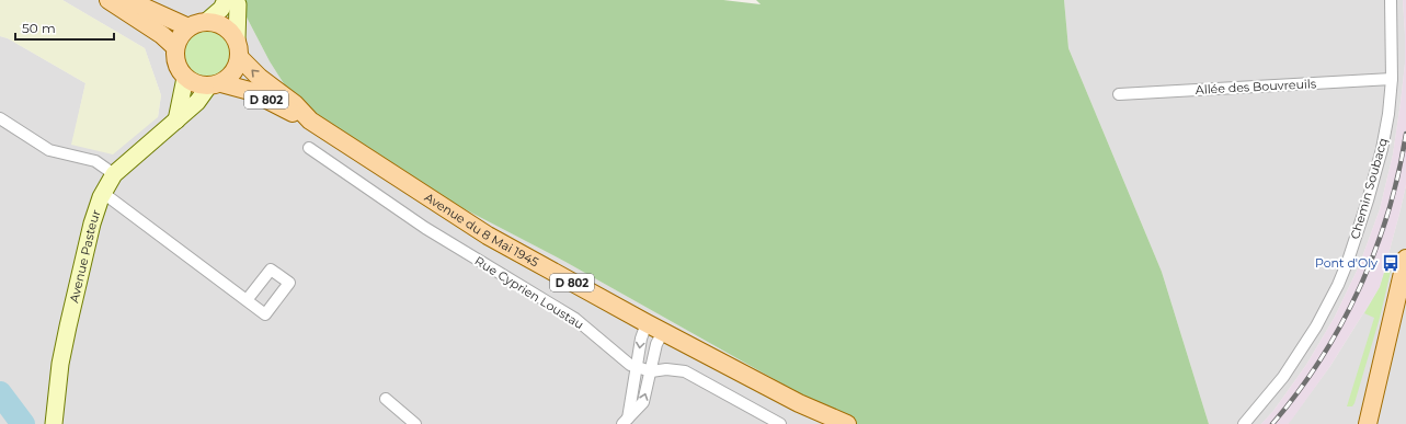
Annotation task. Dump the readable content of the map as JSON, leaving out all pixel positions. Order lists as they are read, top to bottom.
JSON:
{
  "streets": {
    "main road": ["D 802", "Avenue du 8 Mai 1945"],
    "street": [
      "Allée des Bouvreuils",
      "Chemin Soubacq",
      "Avenue Pasteur",
      "Rue Cyprien Loustau"
    ]
  },
  "crossings": [
    ["Allée des Bouvreuils", "Chemin Soubacq"],
    ["Avenue du 8 Mai 1945", "Avenue Pasteur"]
  ],
  "places": {
    "bus stop": ["Pont d'Oly"]
  },
  "scale_bar": "50 m"
}
